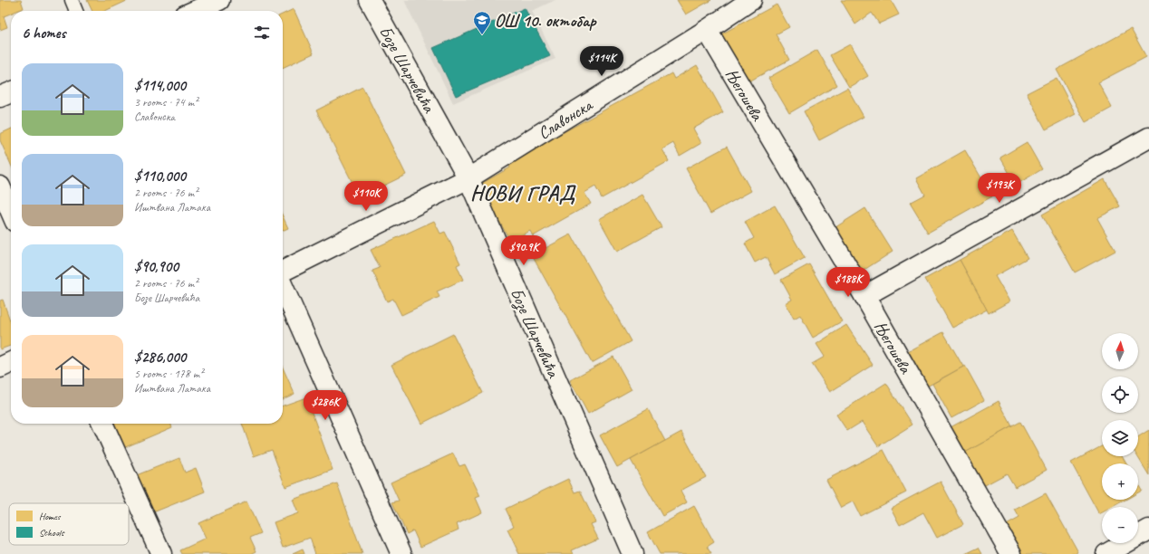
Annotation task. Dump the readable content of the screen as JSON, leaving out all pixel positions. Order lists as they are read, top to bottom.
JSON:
{
  "streets": {
    "street": ["Бозе Шарчевића", "Његошева", "Славонска"]
  },
  "crossings": [
    ["Бозе Шарчевића", "Славонска"],
    ["Његошева", "Славонска"]
  ],
  "districts": ["НОВИ ГРАД"],
  "places": {
    "school or university": ["ОШ 10. октобар"]
  },
  "legend": ["Homes", "Schools"],
  "north": "top",
  "page": {
    "heading": "6 homes",
    "price": [
      "$114K",
      "$193K",
      "$110K",
      "$90.9K",
      "$188K",
      "$286K"
    ],
    "list": [
      {
        "name": "$114,000",
        "note": "3 rooms · 74 m² · Славонска"
      },
      {
        "name": "$110,000",
        "note": "2 rooms · 76 m² · Иштвана Латака"
      },
      {
        "name": "$90,900",
        "note": "2 rooms · 76 m² · Бозе Шарчевића"
      },
      {
        "name": "$286,000",
        "note": "5 rooms · 178 m² · Иштвана Латака"
      }
    ],
    "map_buttons": ["+", "−"]
  }
}
